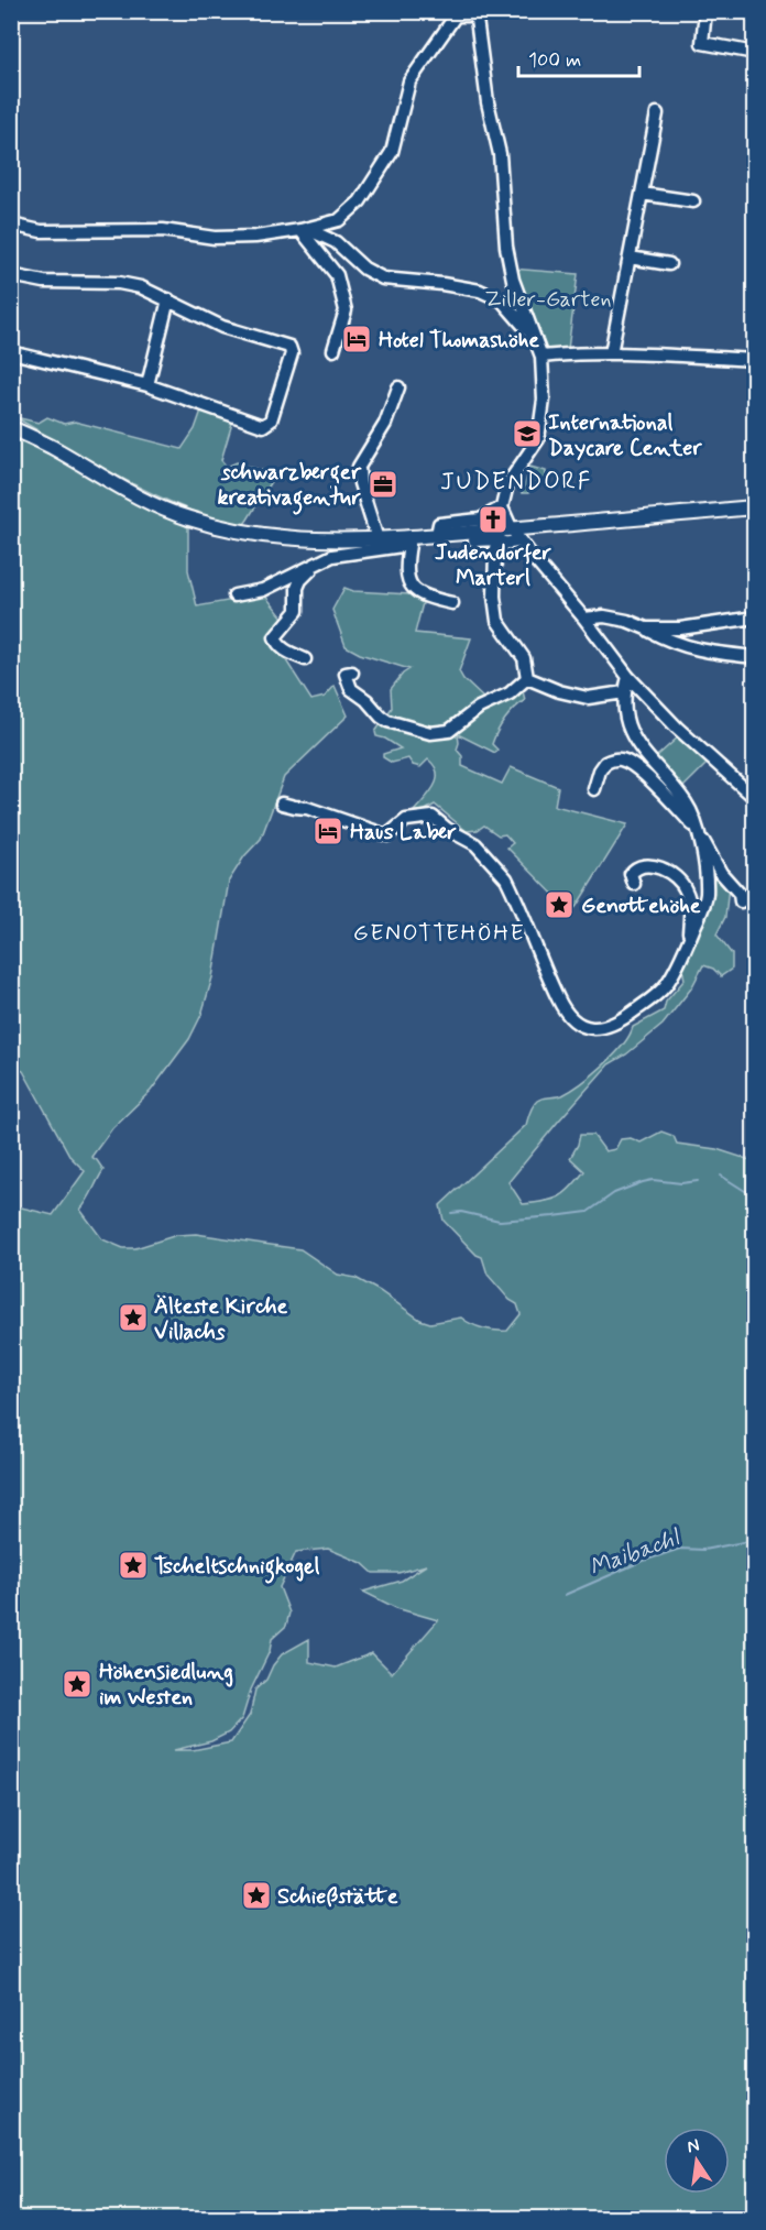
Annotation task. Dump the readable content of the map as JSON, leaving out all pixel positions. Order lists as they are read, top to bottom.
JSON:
{
  "districts": ["JUDENDORF", "GENOTTEHÖHE"],
  "water": ["Maibachl"],
  "parks": ["Ziller-Garten"],
  "places": {
    "hotel": ["Hotel Thomashöhe", "Haus Laber"],
    "school or university": ["International Daycare Center"],
    "office": ["schwarzberger kreativagentur"],
    "church": ["Judendorfer Marterl"],
    "place": [
      "Genottehöhe",
      "Älteste Kirche Villachs",
      "Tscheltschnigkogel",
      "Höhensiedlung im Westen",
      "Schießstätte"
    ]
  },
  "scale_bar": "100 m",
  "north": "top"
}
